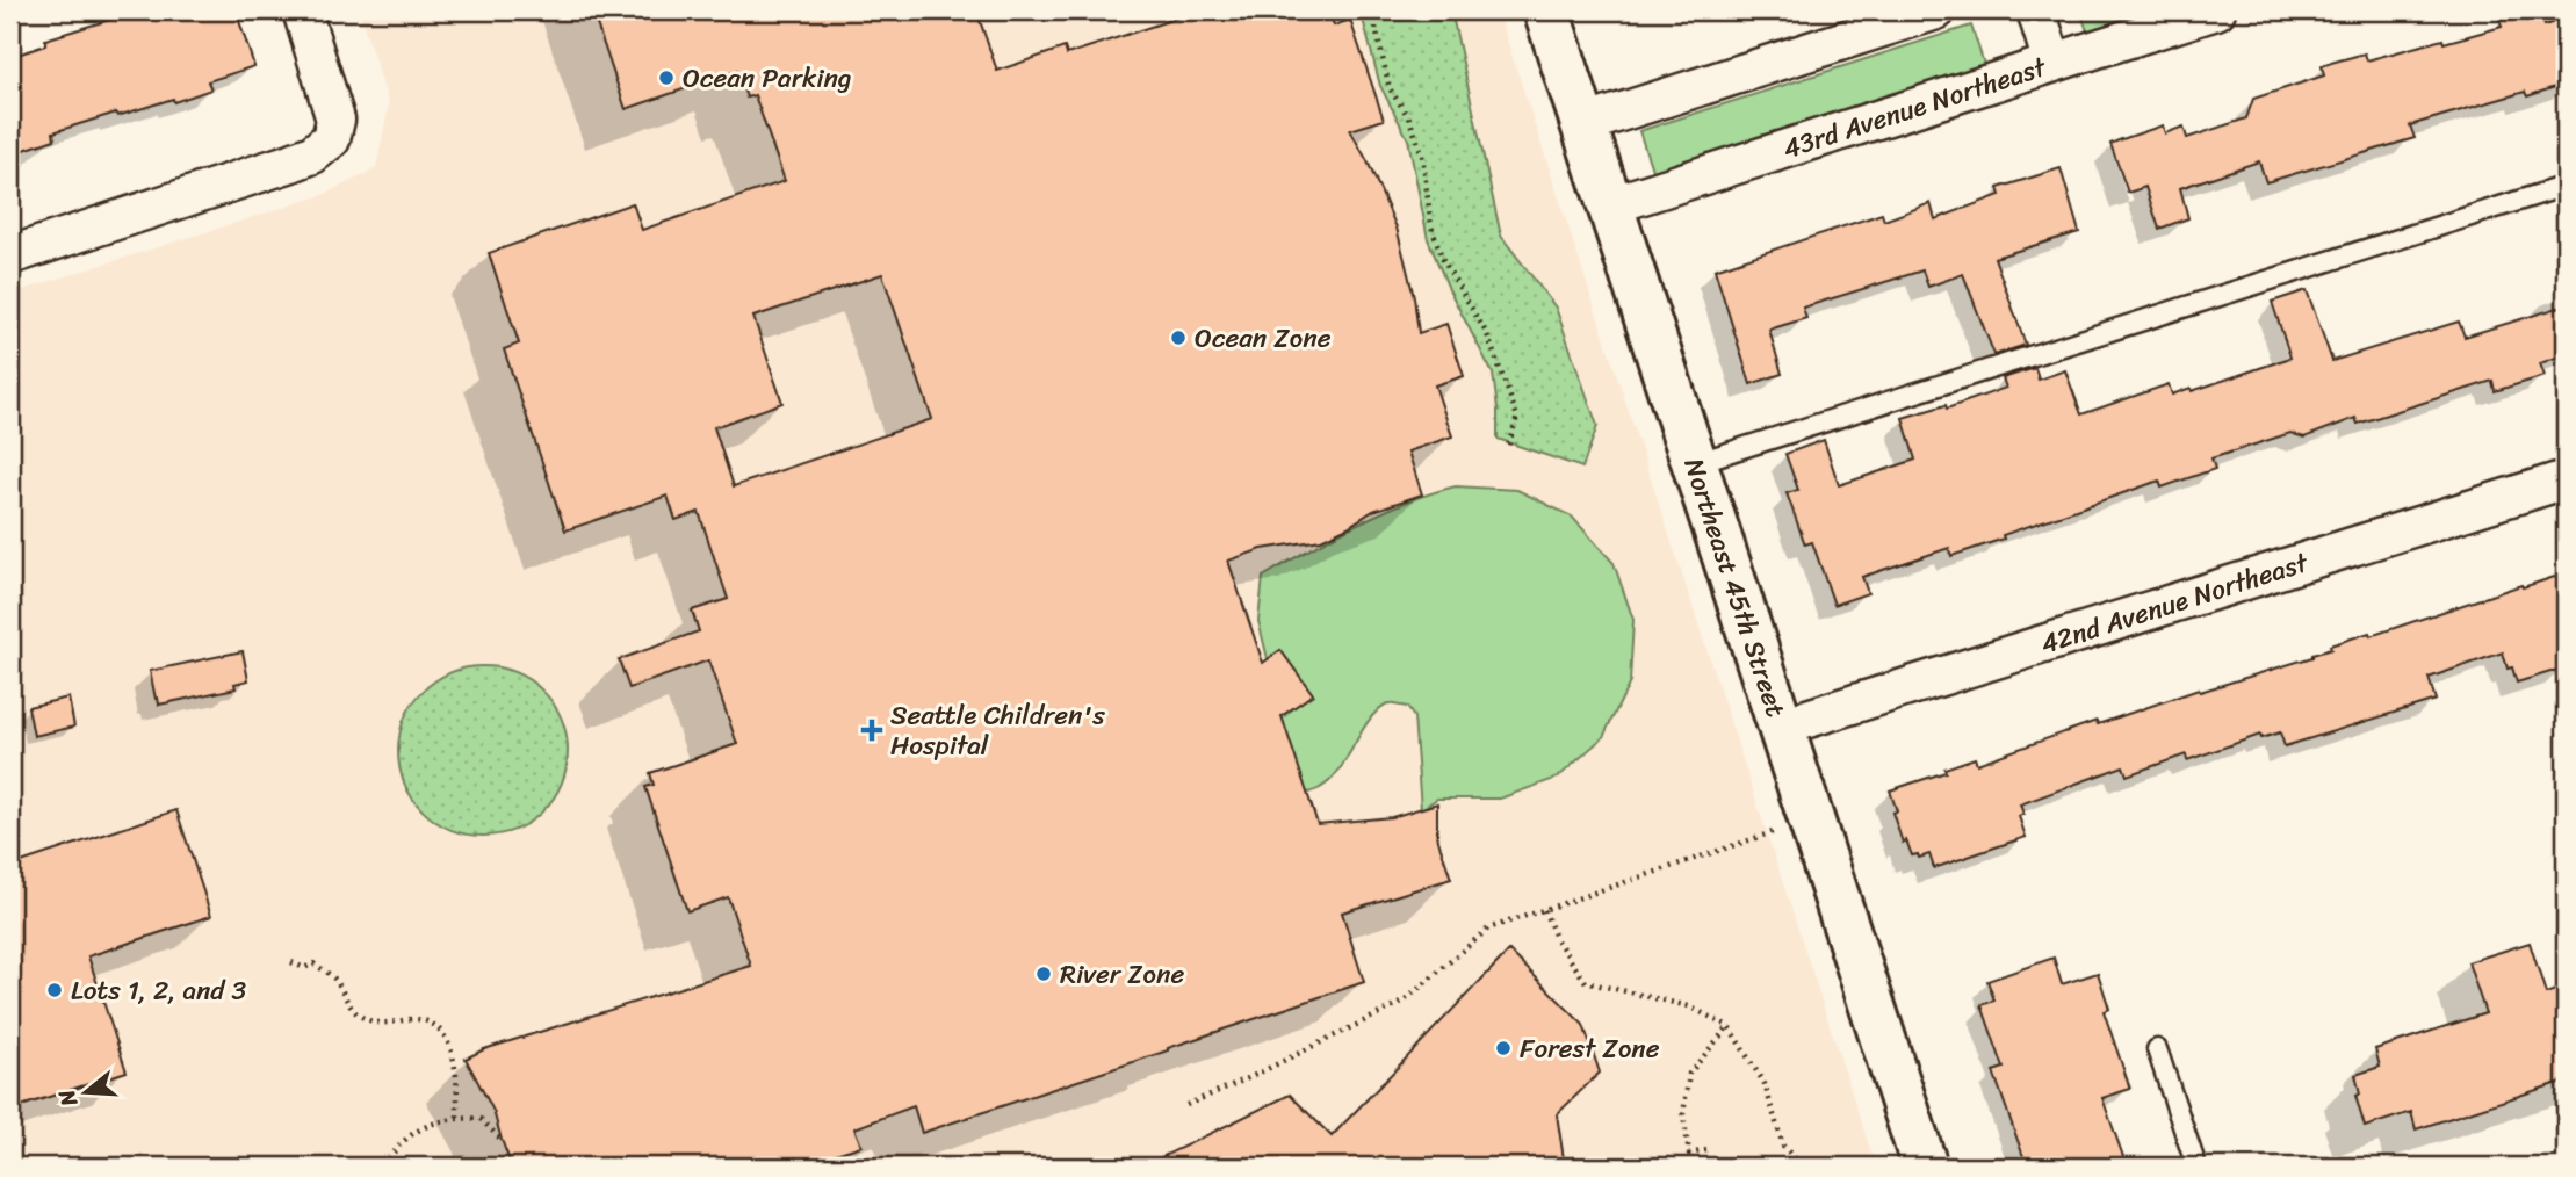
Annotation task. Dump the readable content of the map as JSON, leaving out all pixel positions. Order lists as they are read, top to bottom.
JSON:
{
  "streets": {
    "street": ["43rd Avenue Northeast", "Northeast 45th Street", "42nd Avenue Northeast"]
  },
  "crossings": [
    ["43rd Avenue Northeast", "Northeast 45th Street"],
    ["Northeast 45th Street", "42nd Avenue Northeast"]
  ],
  "places": {
    "other": [
      "Ocean Parking",
      "Ocean Zone",
      "River Zone",
      "Lots 1, 2, and 3",
      "Forest Zone"
    ],
    "health": ["Seattle Children's Hospital"]
  },
  "north": "left"
}
